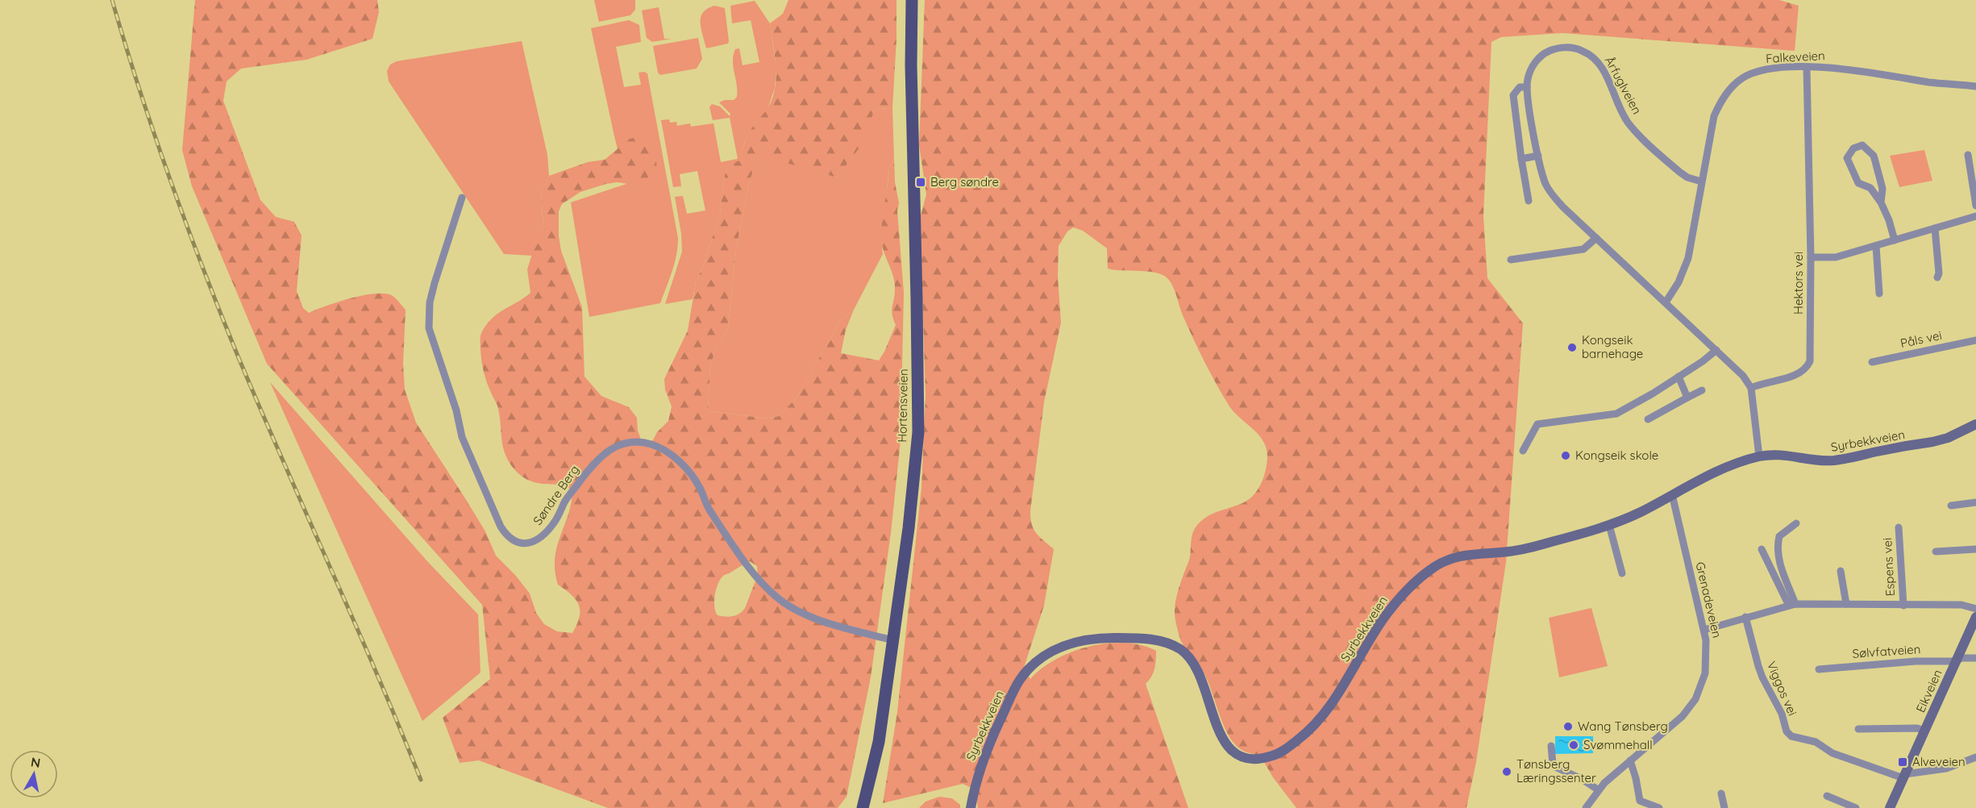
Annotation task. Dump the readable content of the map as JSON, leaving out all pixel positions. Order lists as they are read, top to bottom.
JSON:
{
  "streets": {
    "main road": ["Hortensveien", "Syrbekkveien", "Eikveien"],
    "street": [
      "Falkeveien",
      "Årfuglveien",
      "Hektors vei",
      "Påls vei",
      "Søndre Berg",
      "Espens vei",
      "Grenadeveien",
      "Sølvfatveien",
      "Viggos vei"
    ]
  },
  "crossings": [
    ["Falkeveien", "Årfuglveien"],
    ["Falkeveien", "Hektors vei"],
    ["Årfuglveien", "Hektors vei"],
    ["Hortensveien", "Søndre Berg"],
    ["Syrbekkveien", "Grenadeveien"],
    ["Espens vei", "Grenadeveien"],
    ["Espens vei", "Viggos vei"],
    ["Sølvfatveien", "Eikveien"],
    ["Viggos vei", "Eikveien"]
  ],
  "places": {
    "transit": ["Berg søndre", "Alveveien"],
    "other": [
      "Kongseik barnehage",
      "Kongseik skole",
      "Wang Tønsberg",
      "Svømmehall",
      "Tønsberg Læringssenter"
    ]
  },
  "north": "top"
}
